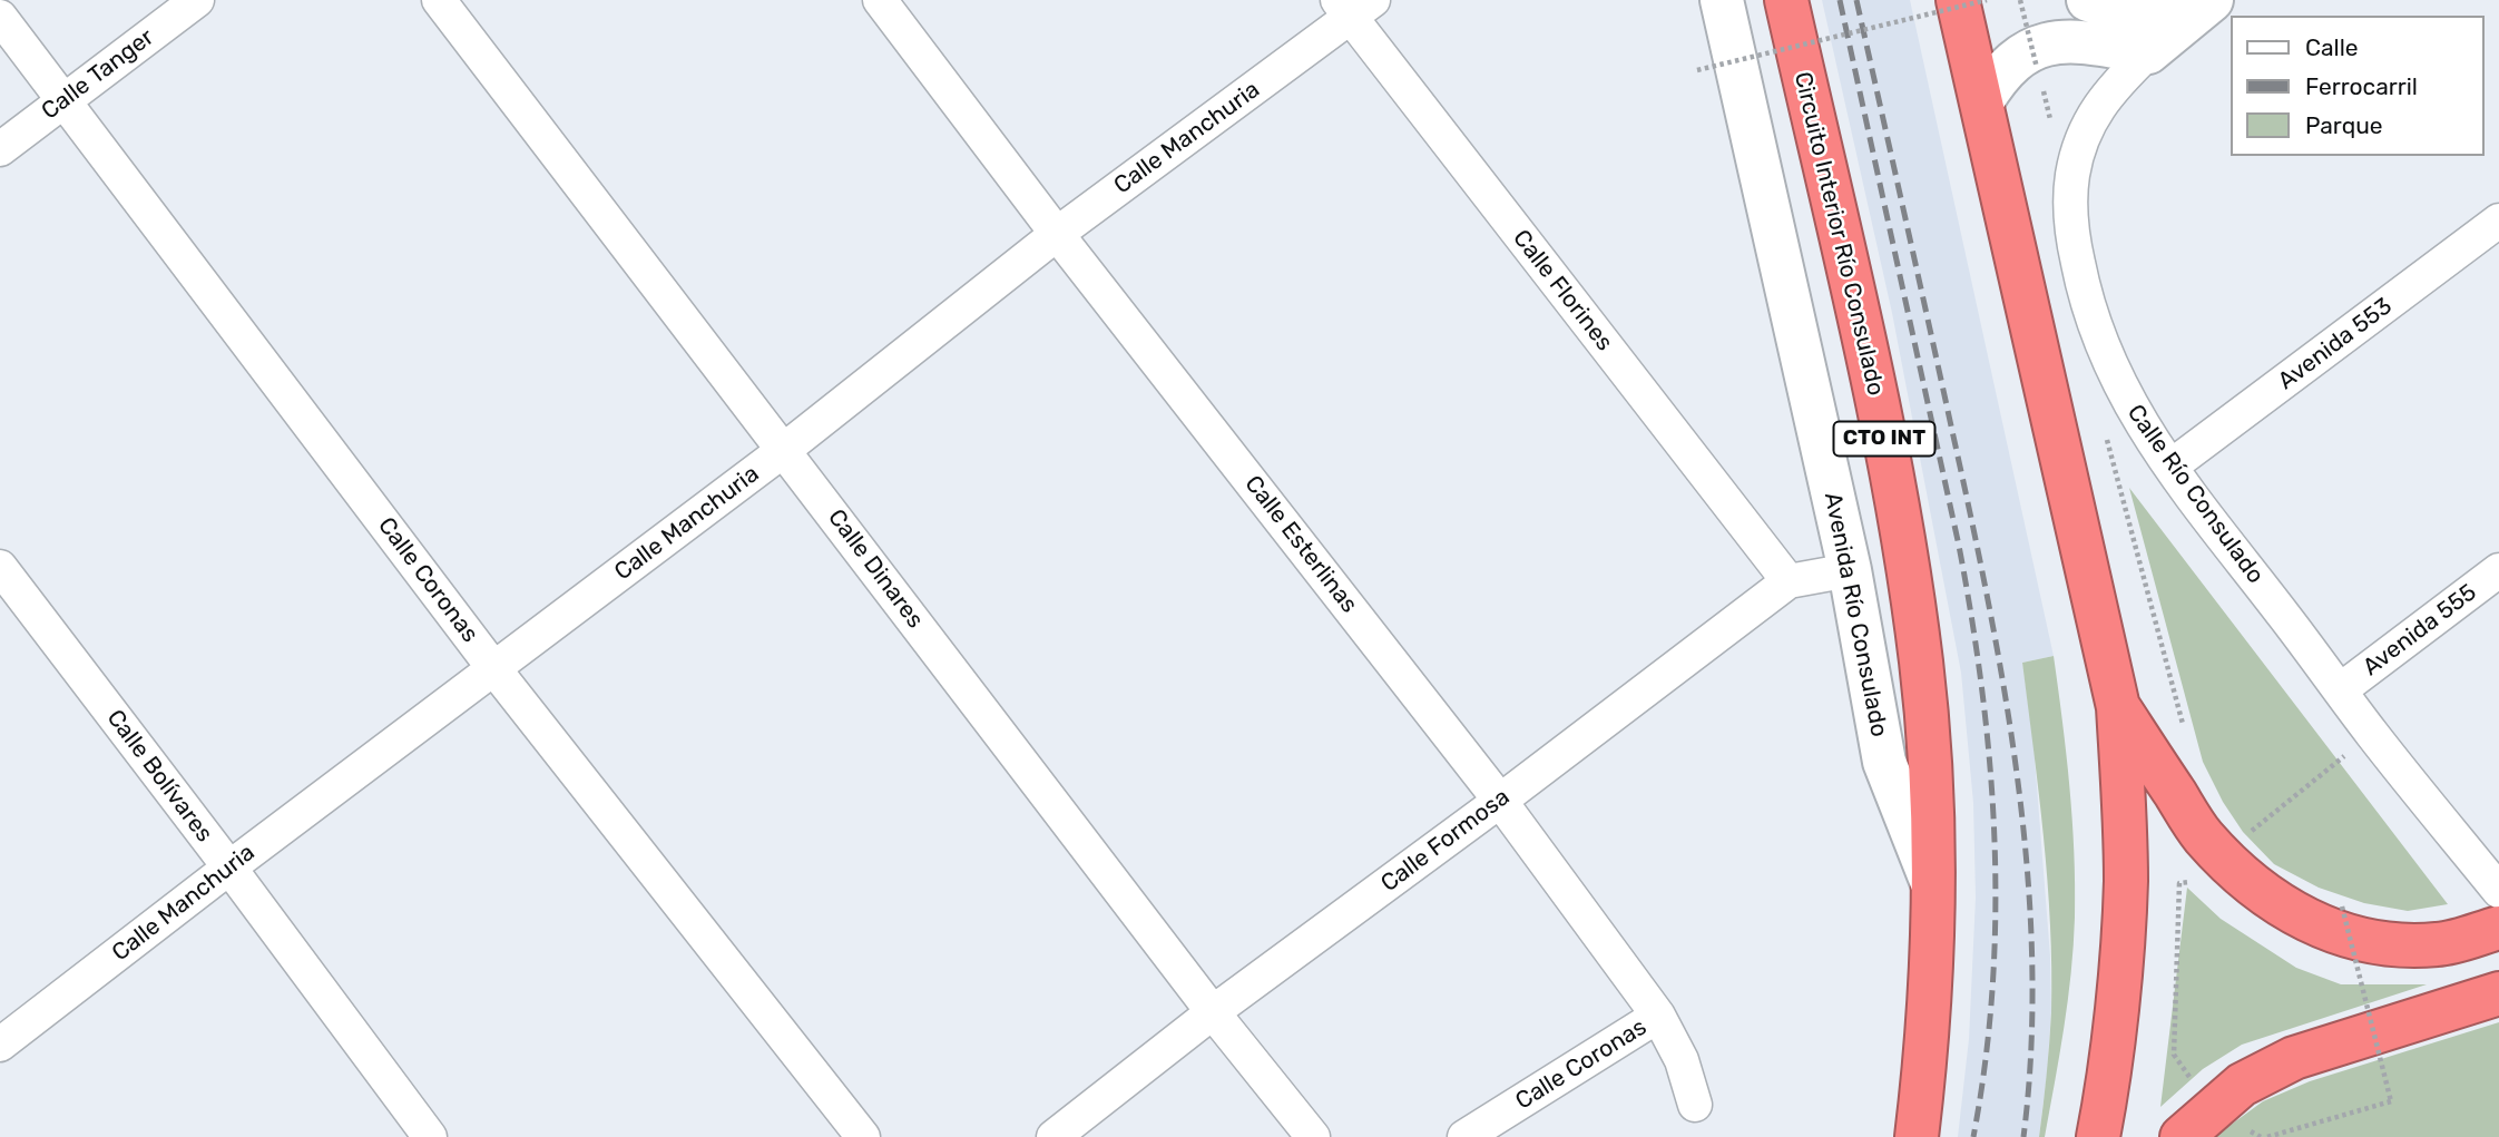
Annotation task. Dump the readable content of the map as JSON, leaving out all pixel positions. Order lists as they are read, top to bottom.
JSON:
{
  "streets": {
    "highway": ["Circuito Interior Río Consulado", "CTO INT", "Avenida Río Consulado"],
    "street": [
      "Calle Tanger",
      "Calle Manchuria",
      "Calle Florines",
      "Avenida 553",
      "Calle Río Consulado",
      "Calle Esterlinas",
      "Calle Dinares",
      "Calle Coronas",
      "Avenida 555",
      "Calle Bolívares",
      "Calle Formosa"
    ]
  },
  "crossings": [
    ["Calle Tanger", "Calle Coronas"],
    ["Calle Manchuria", "Calle Florines"],
    ["Calle Manchuria", "Calle Esterlinas"],
    ["Calle Manchuria", "Calle Dinares"],
    ["Calle Manchuria", "Calle Coronas"],
    ["Calle Manchuria", "Calle Bolívares"],
    ["Circuito Interior Río Consulado", "Avenida Río Consulado"],
    ["Calle Florines", "Calle Formosa"],
    ["Avenida 553", "Calle Río Consulado"],
    ["Calle Río Consulado", "Avenida 555"],
    ["Calle Esterlinas", "Calle Coronas"],
    ["Calle Esterlinas", "Calle Formosa"],
    ["Calle Dinares", "Calle Formosa"],
    ["Avenida Río Consulado", "Calle Formosa"]
  ],
  "legend": ["Calle", "Ferrocarril", "Parque"]
}
